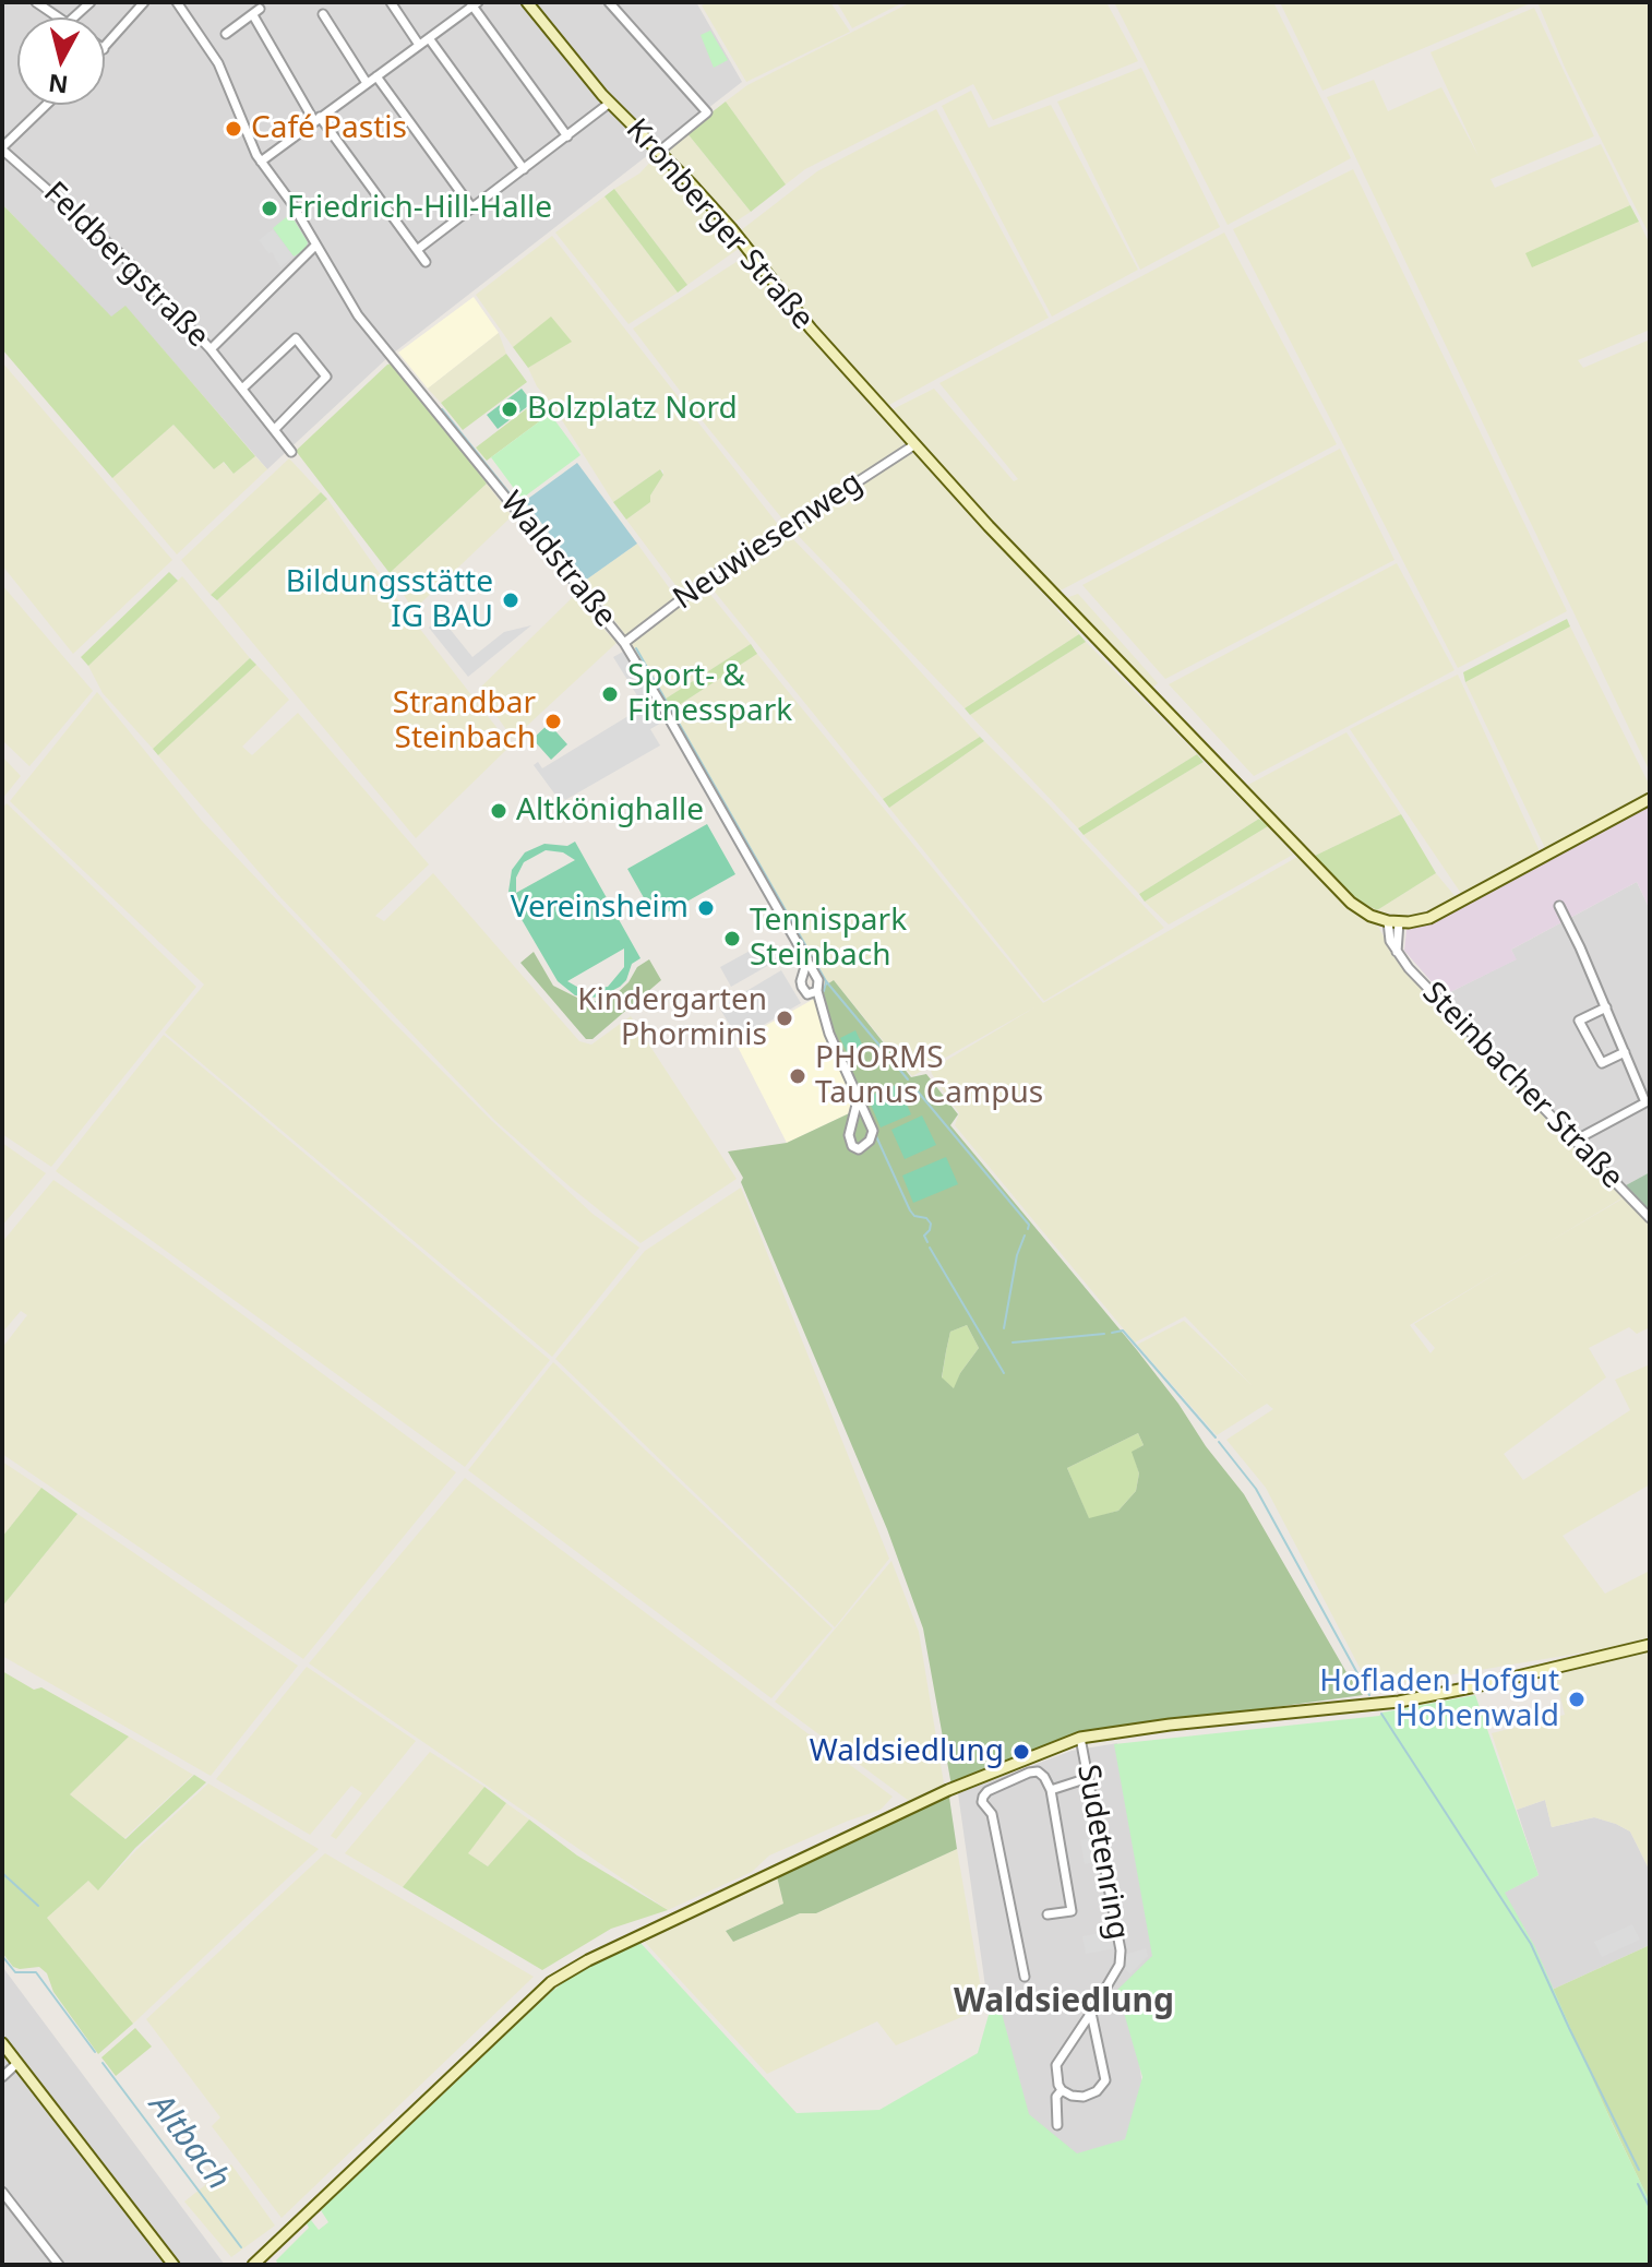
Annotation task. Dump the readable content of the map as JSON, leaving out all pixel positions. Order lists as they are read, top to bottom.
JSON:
{
  "streets": {
    "street": [
      "Kronberger Straße",
      "Feldbergstraße",
      "Neuwiesenweg",
      "Waldstraße",
      "Steinbacher Straße",
      "Sudetenring"
    ]
  },
  "crossings": [
    ["Kronberger Straße", "Neuwiesenweg"],
    ["Kronberger Straße", "Steinbacher Straße"],
    ["Neuwiesenweg", "Waldstraße"]
  ],
  "districts": ["Waldsiedlung"],
  "water": ["Altbach"],
  "places": [
    "Café Pastis",
    "Friedrich-Hill-Halle",
    "Bolzplatz Nord",
    "Bildungsstätte IG BAU",
    "Sport- & Fitnesspark",
    "Strandbar Steinbach",
    "Altkönighalle",
    "Vereinsheim",
    "Tennispark Steinbach",
    "Kindergarten Phorminis",
    "PHORMS Taunus Campus",
    "Hofladen Hofgut Hohenwald",
    "Waldsiedlung"
  ],
  "north": "bottom"
}
